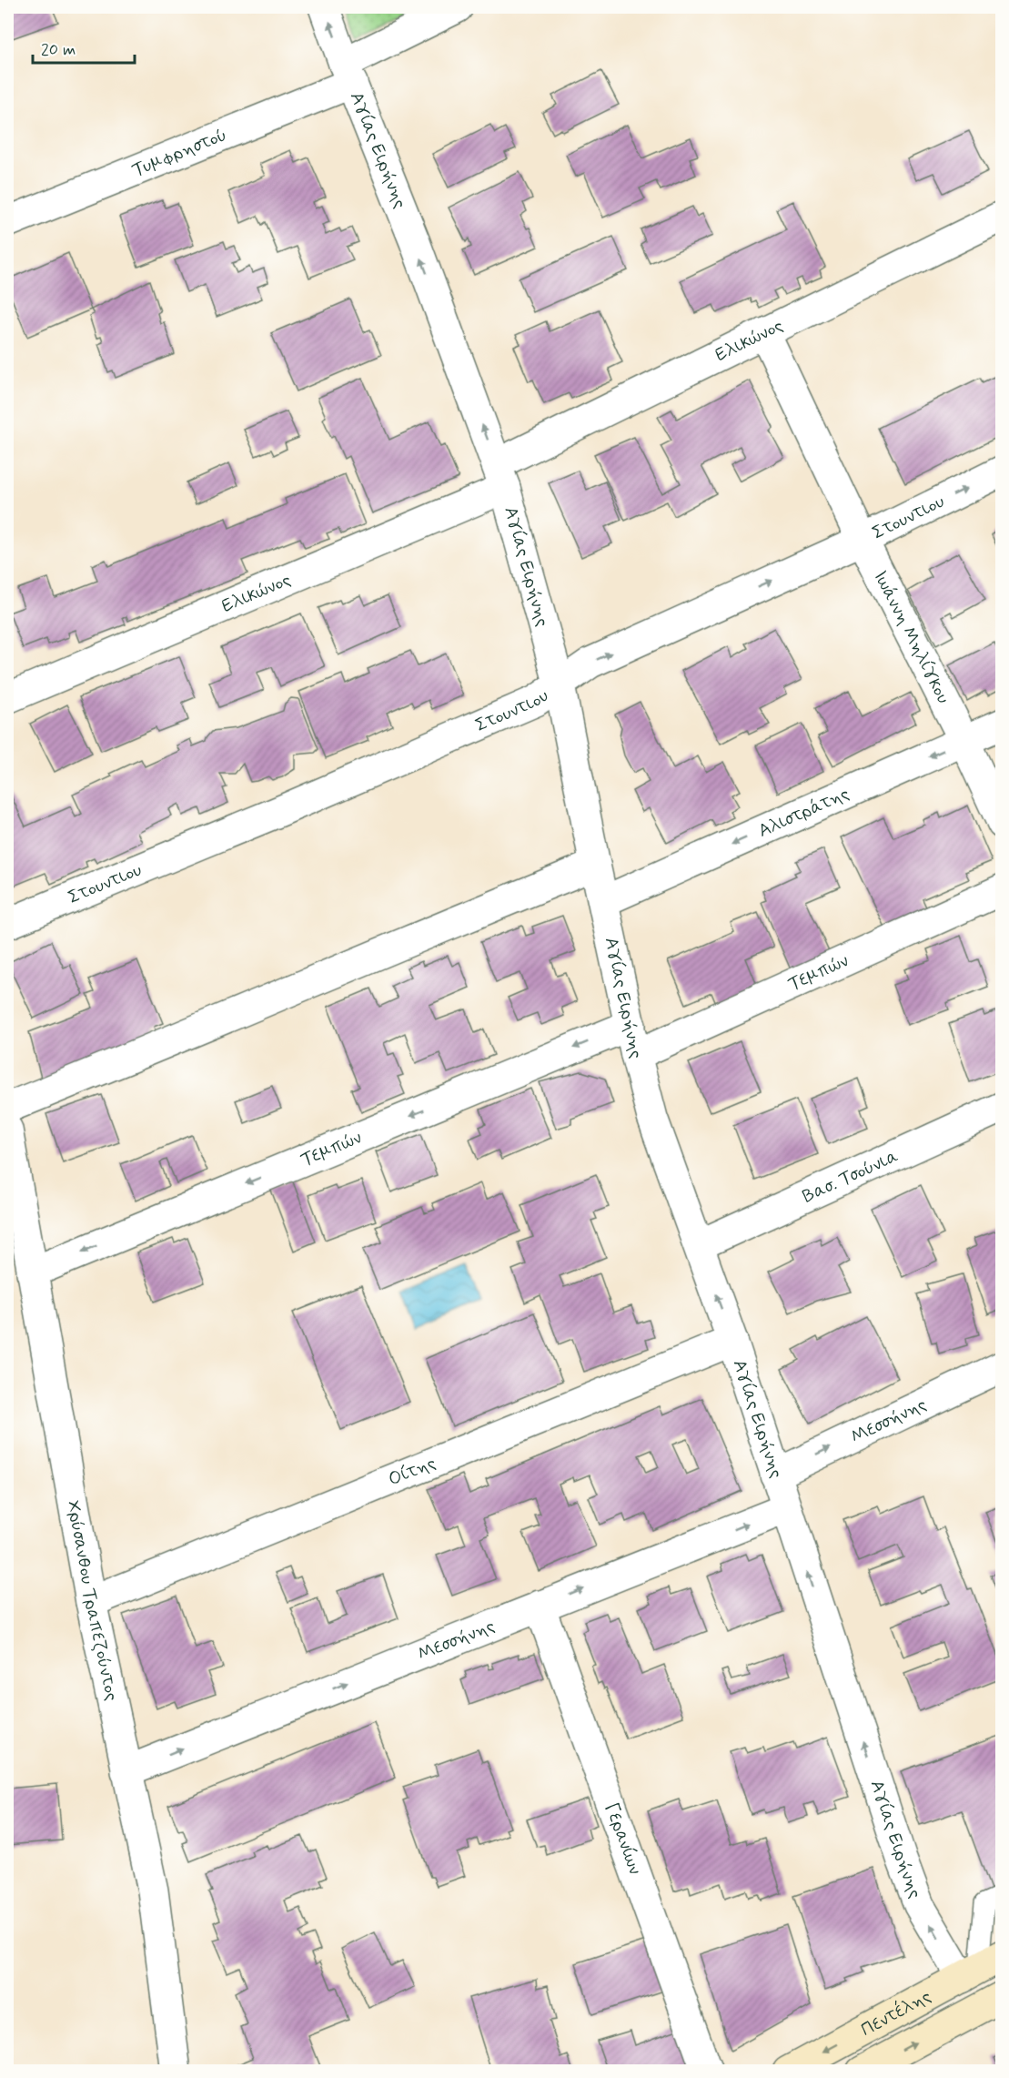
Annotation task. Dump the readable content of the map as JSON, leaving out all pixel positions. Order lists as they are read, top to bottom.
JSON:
{
  "streets": {
    "main road": ["Πεντέλης"],
    "street": [
      "Αγίας Ειρήνης",
      "Τυμφρηστού",
      "Ελικώνος",
      "Στουντιου",
      "Ιωάννη Μηλίγκου",
      "Αλιστράτης",
      "Τεμπών",
      "Βασ. Τσούνια",
      "Μεσσήνης",
      "Οίτης",
      "Χρύσανθου Τραπεζούντος",
      "Γερανίων"
    ]
  },
  "crossings": [
    ["Αγίας Ειρήνης", "Τυμφρηστού"],
    ["Αγίας Ειρήνης", "Ελικώνος"],
    ["Αγίας Ειρήνης", "Στουντιου"],
    ["Αγίας Ειρήνης", "Αλιστράτης"],
    ["Αγίας Ειρήνης", "Τεμπών"],
    ["Αγίας Ειρήνης", "Βασ. Τσούνια"],
    ["Αγίας Ειρήνης", "Μεσσήνης"],
    ["Αγίας Ειρήνης", "Οίτης"],
    ["Αγίας Ειρήνης", "Πεντέλης"],
    ["Ελικώνος", "Ιωάννη Μηλίγκου"],
    ["Στουντιου", "Ιωάννη Μηλίγκου"],
    ["Ιωάννη Μηλίγκου", "Αλιστράτης"],
    ["Τεμπών", "Χρύσανθου Τραπεζούντος"],
    ["Μεσσήνης", "Χρύσανθου Τραπεζούντος"],
    ["Μεσσήνης", "Γερανίων"],
    ["Οίτης", "Χρύσανθου Τραπεζούντος"]
  ],
  "one_way": [
    "Αγίας Ειρήνης",
    "Στουντιου",
    "Αλιστράτης",
    "Μεσσήνης"
  ],
  "scale_bar": "20 m"
}
